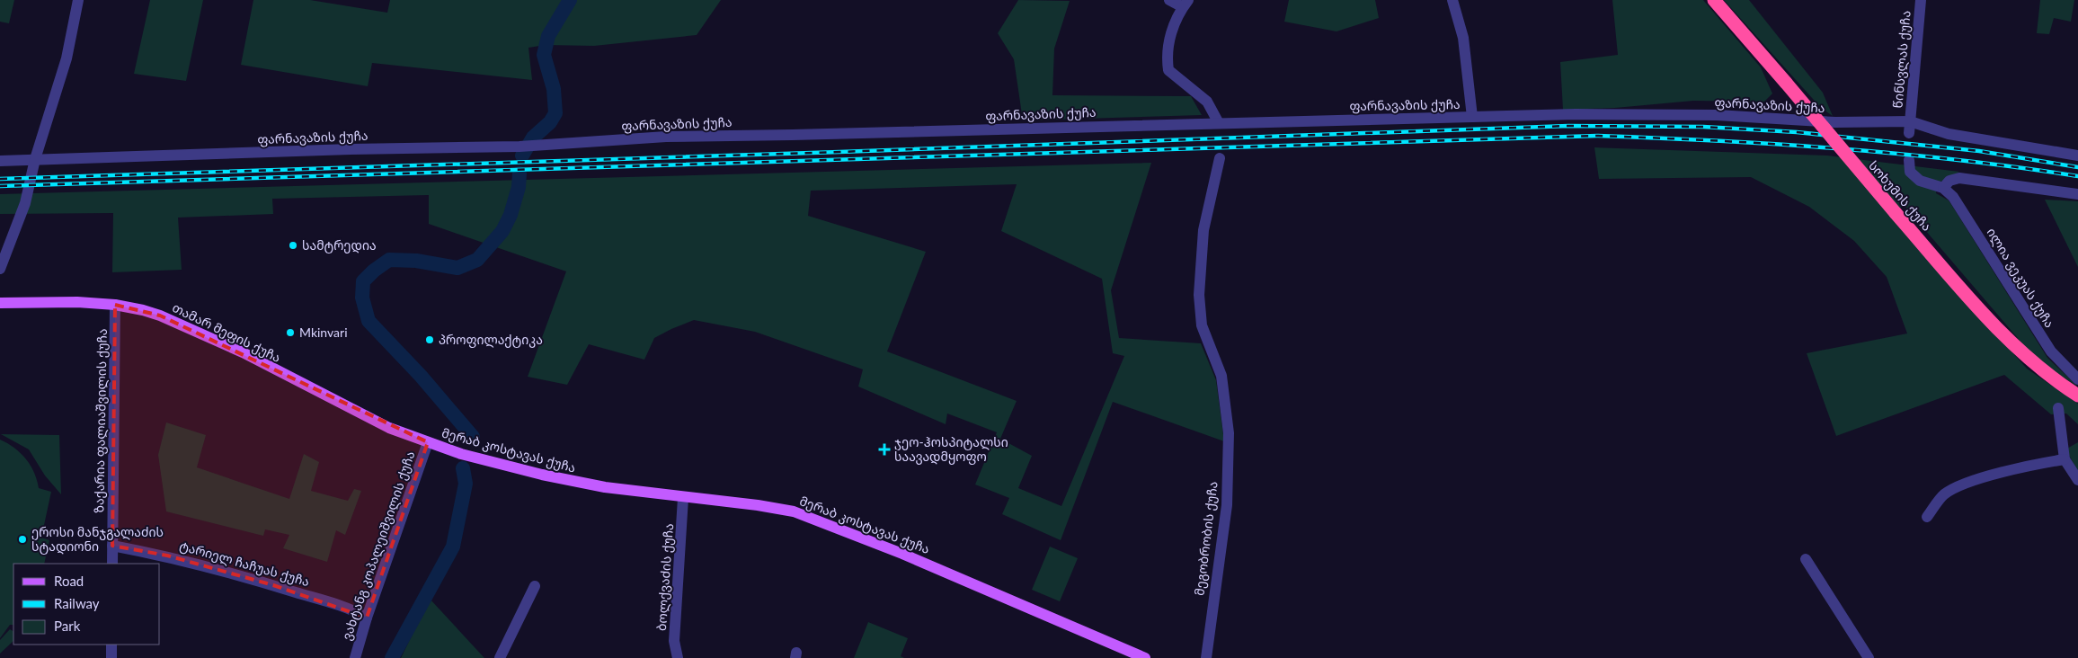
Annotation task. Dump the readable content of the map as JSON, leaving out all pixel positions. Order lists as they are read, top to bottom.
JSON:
{
  "streets": {
    "highway": ["სოხუმის ქუჩა"],
    "main road": ["თამარ მეფის ქუჩა", "მერაბ კოსტავას ქუჩა"],
    "street": [
      "წინსვლას ქუჩა",
      "ფარნავაზის ქუჩა",
      "ილია ვეკუას ქუჩა",
      "ზაქარია ფალიაშვილის ქუჩა",
      "მეგობრობის ქუჩა",
      "ვახტანგ კოპალეიშვილის ქუჩა",
      "ტარიელ ჩაჩუას ქუჩა",
      "ბოლქვაძის ქუჩა"
    ]
  },
  "crossings": [
    ["წინსვლას ქუჩა", "ფარნავაზის ქუჩა"],
    ["თამარ მეფის ქუჩა", "ზაქარია ფალიაშვილის ქუჩა"],
    ["თამარ მეფის ქუჩა", "მერაბ კოსტავას ქუჩა"],
    ["თამარ მეფის ქუჩა", "ვახტანგ კოპალეიშვილის ქუჩა"],
    ["ზაქარია ფალიაშვილის ქუჩა", "ტარიელ ჩაჩუას ქუჩა"],
    ["მერაბ კოსტავას ქუჩა", "ვახტანგ კოპალეიშვილის ქუჩა"],
    ["მერაბ კოსტავას ქუჩა", "ბოლქვაძის ქუჩა"],
    ["ვახტანგ კოპალეიშვილის ქუჩა", "ტარიელ ჩაჩუას ქუჩა"]
  ],
  "places": {
    "other": [
      "სამტრედია",
      "Mkinvari",
      "პროფილაქტიკა",
      "ეროსი მანჯგალაძის სტადიონი"
    ],
    "health": ["ჯეო-ჰოსპიტალსი საავადმყოფო"]
  },
  "legend": ["Road", "Railway", "Park"]
}
